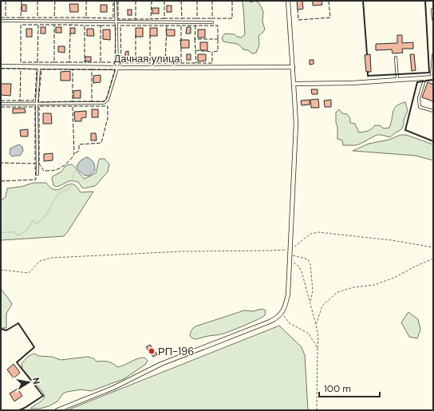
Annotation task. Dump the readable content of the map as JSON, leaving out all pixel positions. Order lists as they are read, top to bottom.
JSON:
{
  "streets": {
    "street": ["Дачная улица"]
  },
  "places": ["РП-196"],
  "scale_bar": "100 m",
  "north": "right"
}
